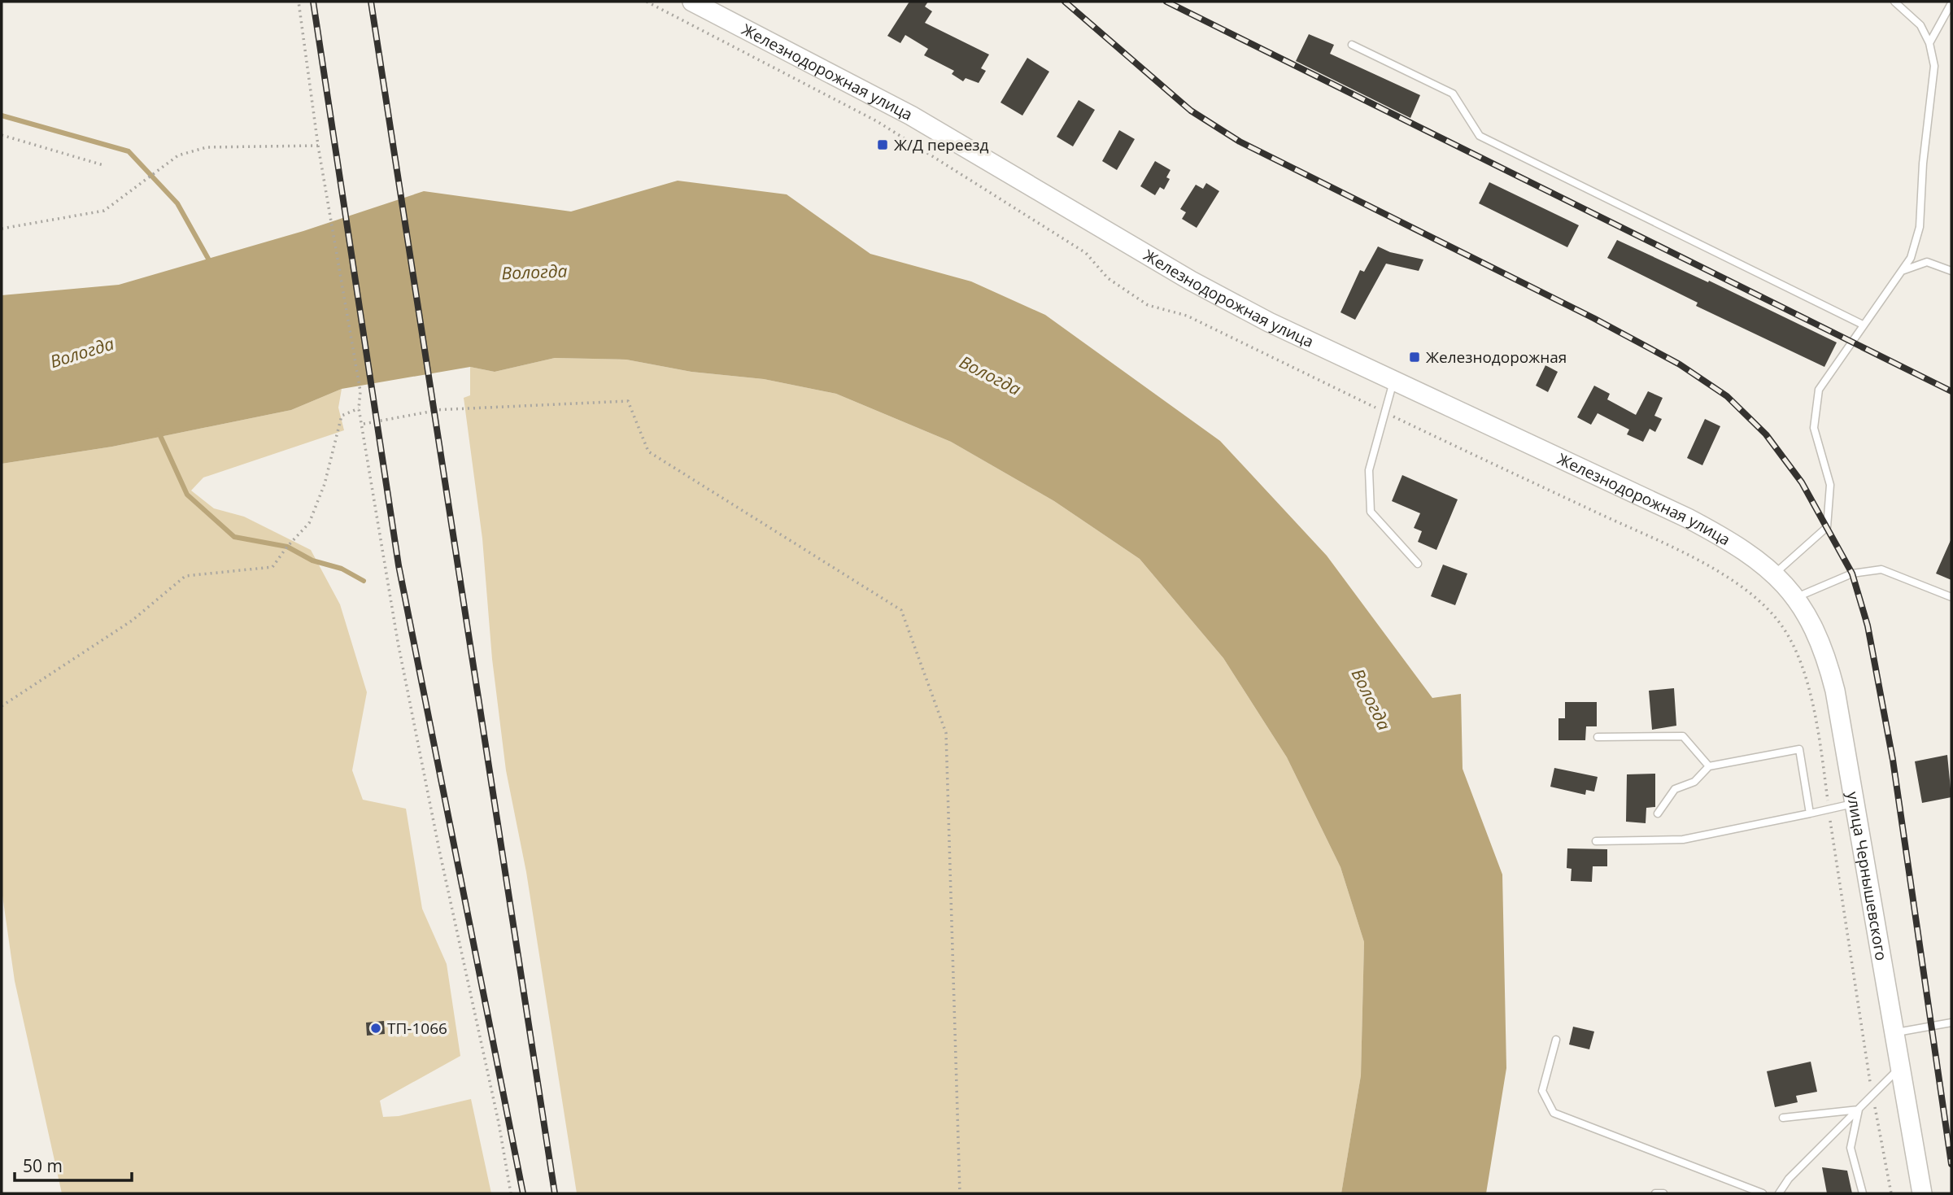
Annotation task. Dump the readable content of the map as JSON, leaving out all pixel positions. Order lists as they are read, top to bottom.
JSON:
{
  "streets": {
    "main road": ["Железнодорожная улица", "улица Чернышевского"]
  },
  "crossings": [
    ["Железнодорожная улица", "улица Чернышевского"]
  ],
  "water": ["Вологда"],
  "places": {
    "transit": ["Ж/Д переезд", "Железнодорожная"],
    "other": ["ТП-1066"]
  },
  "scale_bar": "50 m"
}
